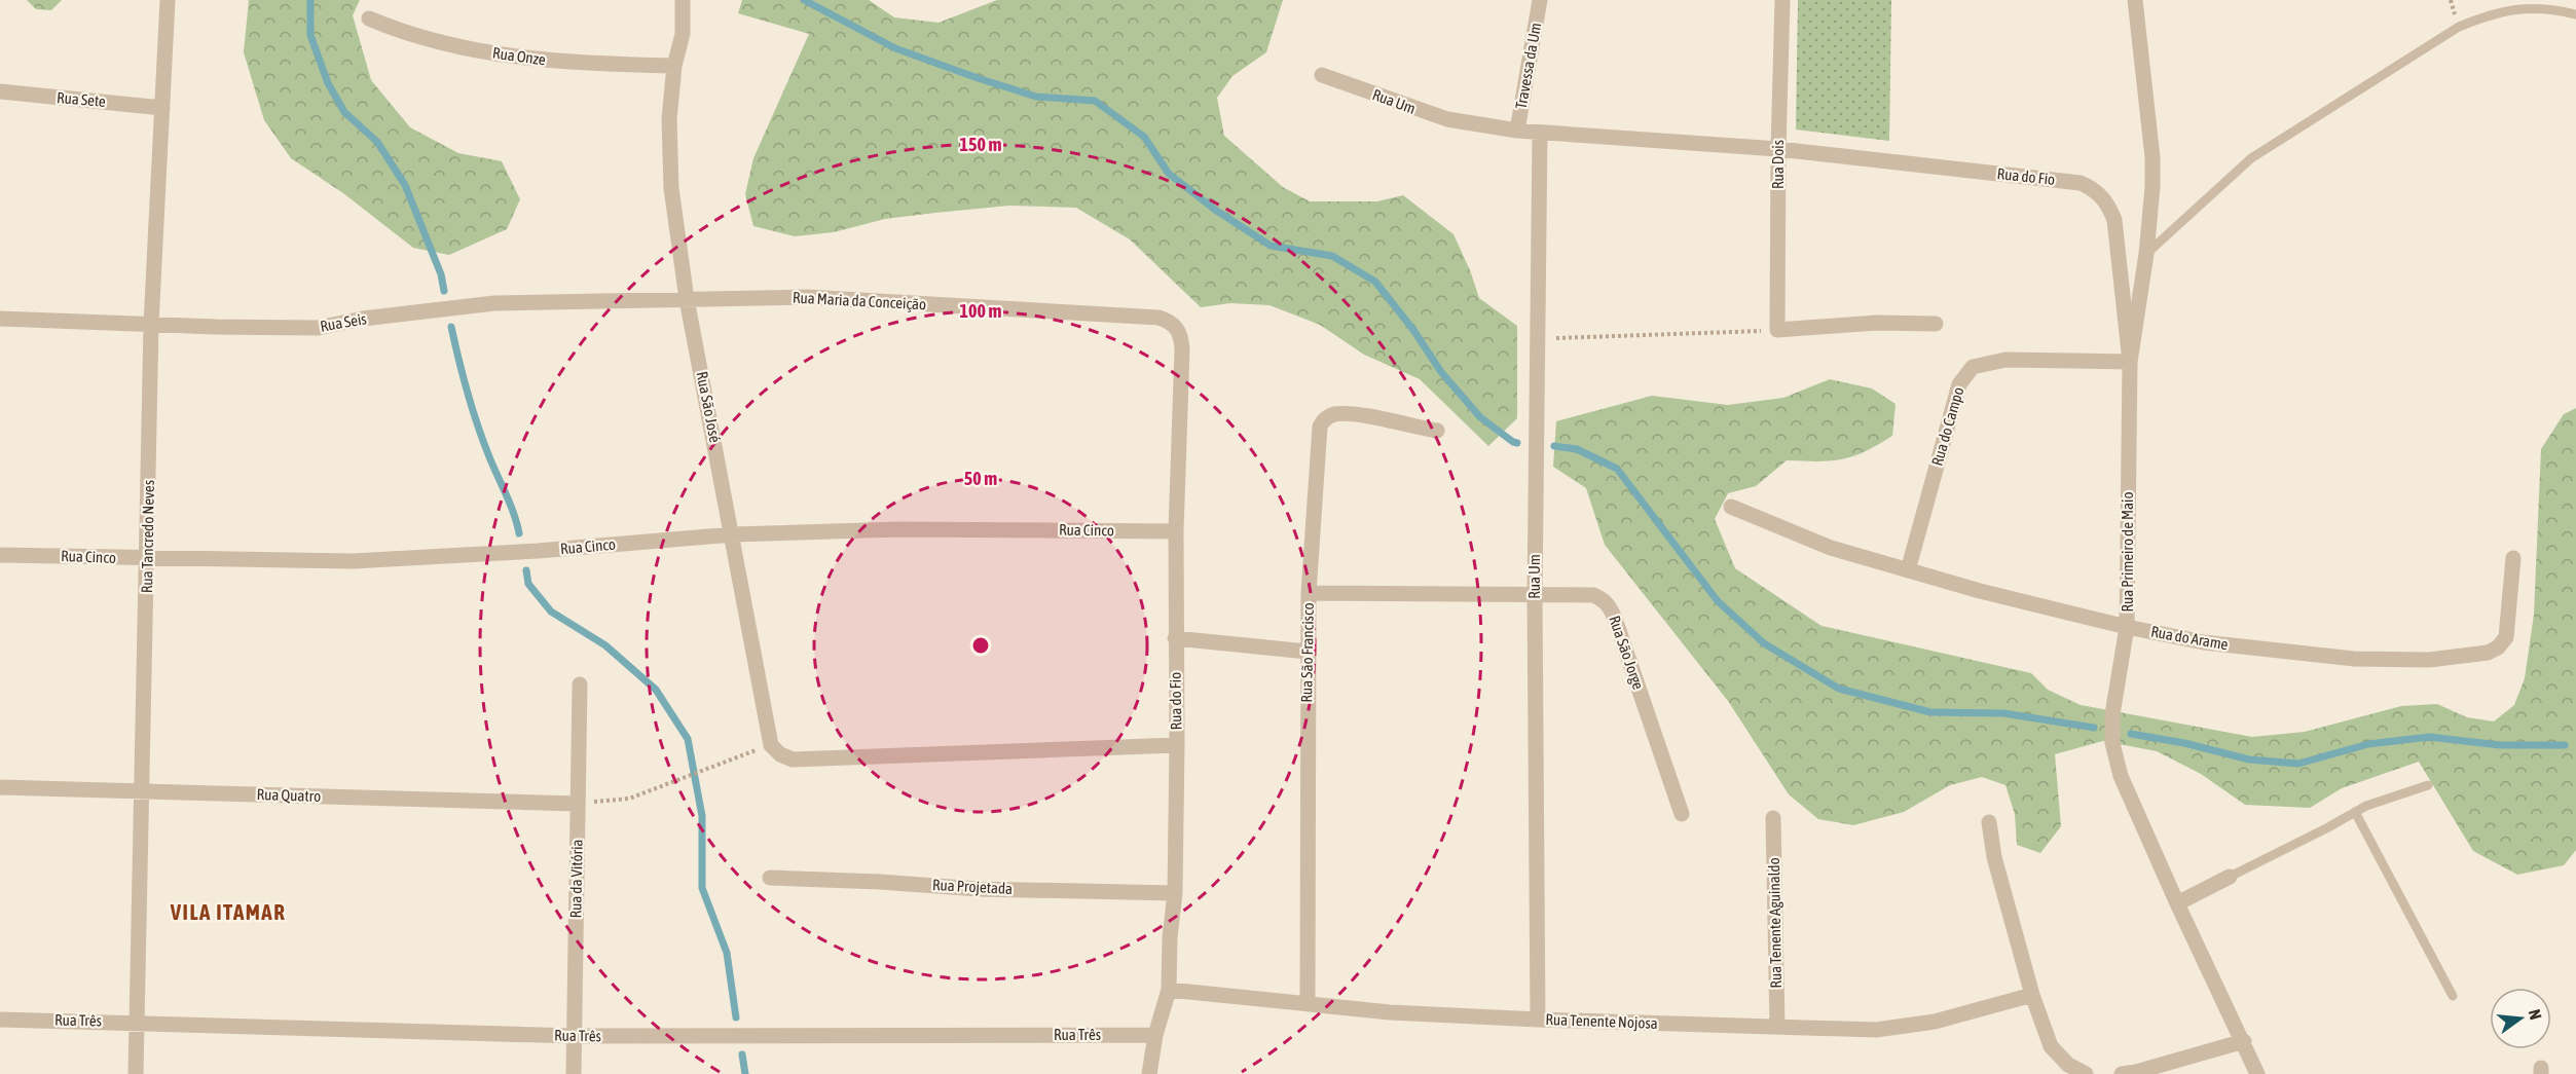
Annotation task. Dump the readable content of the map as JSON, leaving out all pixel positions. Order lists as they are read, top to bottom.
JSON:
{
  "streets": {
    "street": [
      "Rua Onze",
      "Travessa da Um",
      "Rua Sete",
      "Rua Um",
      "Rua Dois",
      "Rua do Fio",
      "Rua Maria da Conceição",
      "Rua Seis",
      "Rua São José",
      "Rua do Campo",
      "Rua Cinco",
      "Rua Tancredo Neves",
      "Rua Primeiro de Maio",
      "Rua do Arame",
      "Rua São Francisco",
      "Rua São Jorge",
      "Rua Quatro",
      "Rua da Vitória",
      "Rua Projetada",
      "Rua Tenente Aguinaldo",
      "Rua Três",
      "Rua Tenente Nojosa"
    ]
  },
  "crossings": [
    ["Rua Onze", "Rua São José"],
    ["Travessa da Um", "Rua Um"],
    ["Rua Sete", "Rua Tancredo Neves"],
    ["Rua Um", "Rua Dois"],
    ["Rua Um", "Rua do Fio"],
    ["Rua Um", "Rua São Jorge"],
    ["Rua Um", "Rua Tenente Nojosa"],
    ["Rua Dois", "Rua do Fio"],
    ["Rua do Fio", "Rua Maria da Conceição"],
    ["Rua do Fio", "Rua do Campo"],
    ["Rua do Fio", "Rua Cinco"],
    ["Rua do Fio", "Rua Primeiro de Maio"],
    ["Rua do Fio", "Rua Projetada"],
    ["Rua do Fio", "Rua Três"],
    ["Rua do Fio", "Rua Tenente Nojosa"],
    ["Rua Maria da Conceição", "Rua Seis"],
    ["Rua Maria da Conceição", "Rua São José"],
    ["Rua Seis", "Rua São José"],
    ["Rua Seis", "Rua Tancredo Neves"],
    ["Rua São José", "Rua Cinco"],
    ["Rua do Campo", "Rua Primeiro de Maio"],
    ["Rua do Campo", "Rua do Arame"],
    ["Rua Cinco", "Rua Tancredo Neves"],
    ["Rua Tancredo Neves", "Rua Quatro"],
    ["Rua Tancredo Neves", "Rua Três"],
    ["Rua Primeiro de Maio", "Rua do Arame"],
    ["Rua São Francisco", "Rua São Jorge"],
    ["Rua São Francisco", "Rua Tenente Nojosa"],
    ["Rua Quatro", "Rua da Vitória"],
    ["Rua da Vitória", "Rua Três"],
    ["Rua Tenente Aguinaldo", "Rua Tenente Nojosa"]
  ],
  "districts": ["VILA ITAMAR"],
  "north": "right",
  "rings": ["150 m", "100 m", "50 m"]
}
